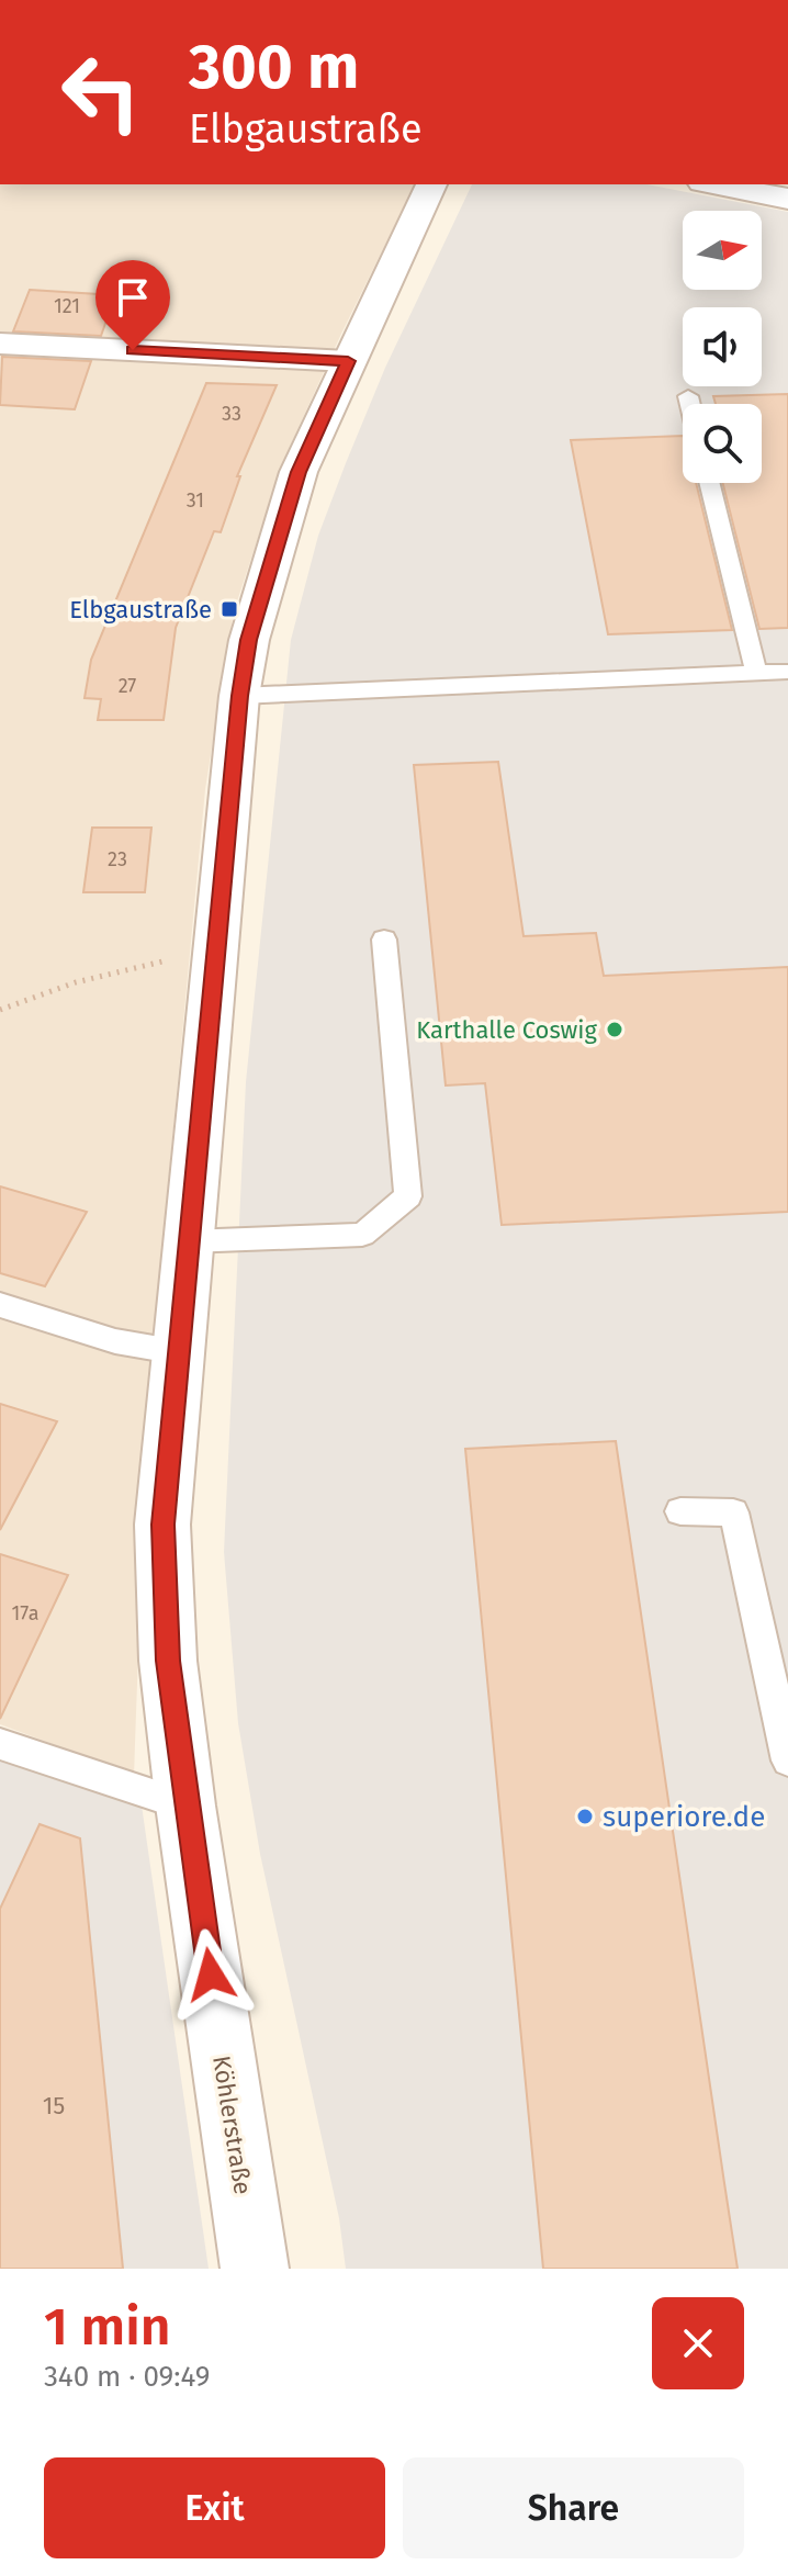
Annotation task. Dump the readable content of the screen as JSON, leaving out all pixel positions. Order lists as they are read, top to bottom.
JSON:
{
  "streets": {
    "street": ["Köhlerstraße"]
  },
  "places": {
    "transit": ["Elbgaustraße"],
    "other": ["Karthalle Coswig", "superiore.de"]
  },
  "house_numbers": [
    "121",
    "33",
    "31",
    "27",
    "23",
    "17a",
    "15"
  ],
  "north": "right",
  "page": {
    "turn": ["300 m", "Elbgaustraße"],
    "heading": ["1 min", "340 m · 09:49"],
    "buttons": ["Exit", "Share"]
  }
}
